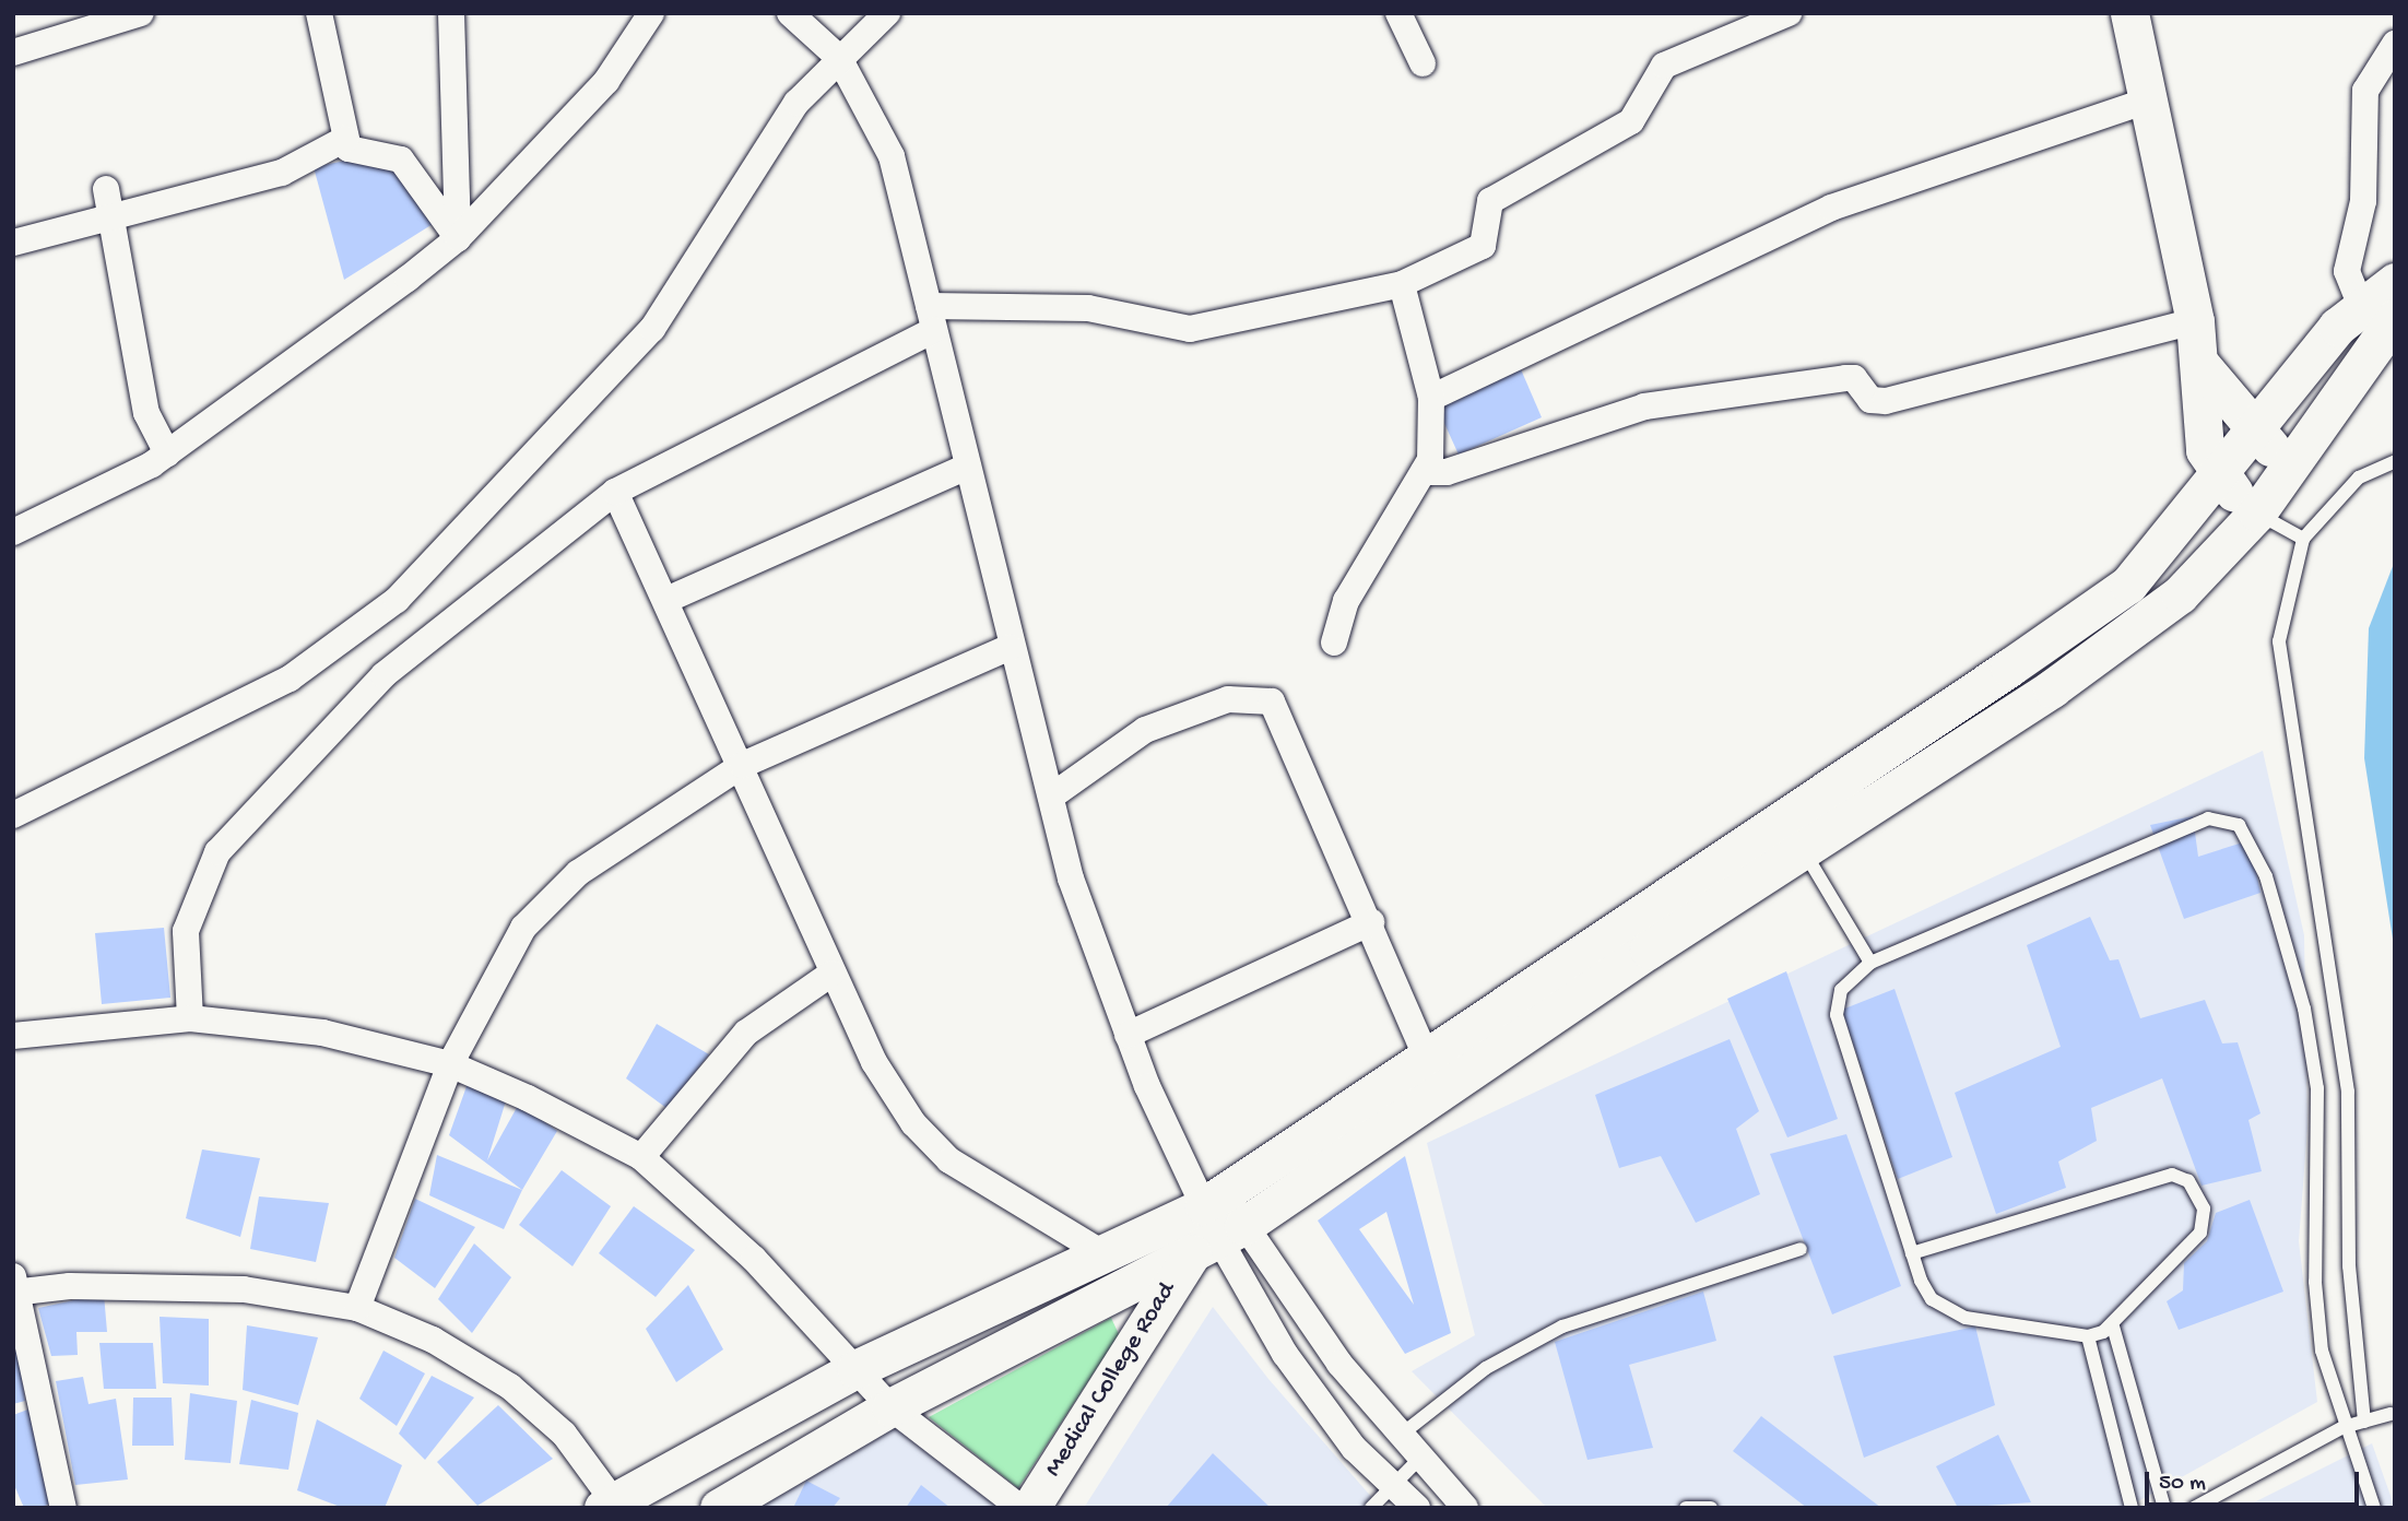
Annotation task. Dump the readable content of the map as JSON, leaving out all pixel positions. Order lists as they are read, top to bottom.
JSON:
{
  "streets": {
    "main road": ["Medical College Road"]
  },
  "scale_bar": "50 m"
}
